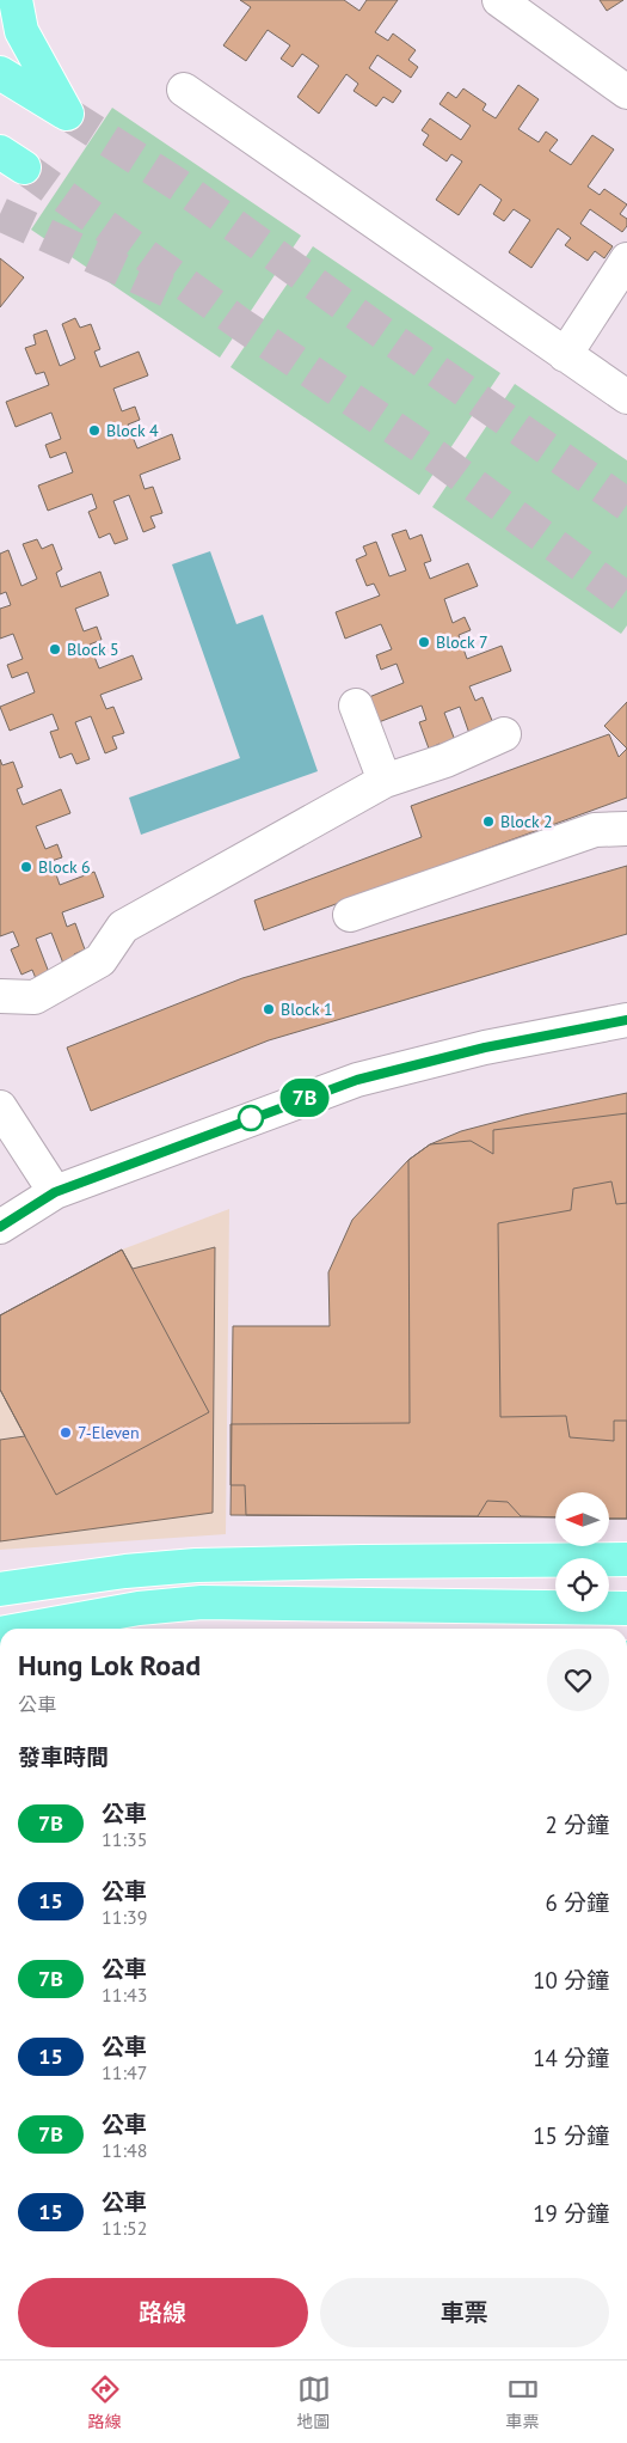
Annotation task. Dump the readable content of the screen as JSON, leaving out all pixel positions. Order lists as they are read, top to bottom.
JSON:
{
  "places": [
    "Block 4",
    "Block 7",
    "Block 5",
    "Block 2",
    "Block 6",
    "Block 1",
    "7-Eleven"
  ],
  "lines": ["bus line 7B"],
  "north": "left",
  "page": {
    "on_map": "7B",
    "heading": [
      ["Hung Lok Road", "公車"],
      "發車時間"
    ],
    "list": [
      {
        "mark": "7B",
        "name": "公車",
        "note": "11:35",
        "value": "2 分鐘"
      },
      {
        "mark": "15",
        "name": "公車",
        "note": "11:39",
        "value": "6 分鐘"
      },
      {
        "mark": "7B",
        "name": "公車",
        "note": "11:43",
        "value": "10 分鐘"
      },
      {
        "mark": "15",
        "name": "公車",
        "note": "11:47",
        "value": "14 分鐘"
      },
      {
        "mark": "7B",
        "name": "公車",
        "note": "11:48",
        "value": "15 分鐘"
      },
      {
        "mark": "15",
        "name": "公車",
        "note": "11:52",
        "value": "19 分鐘"
      }
    ],
    "buttons": ["路線", "車票"],
    "tabs": ["路線", "地圖", "車票"]
  }
}
